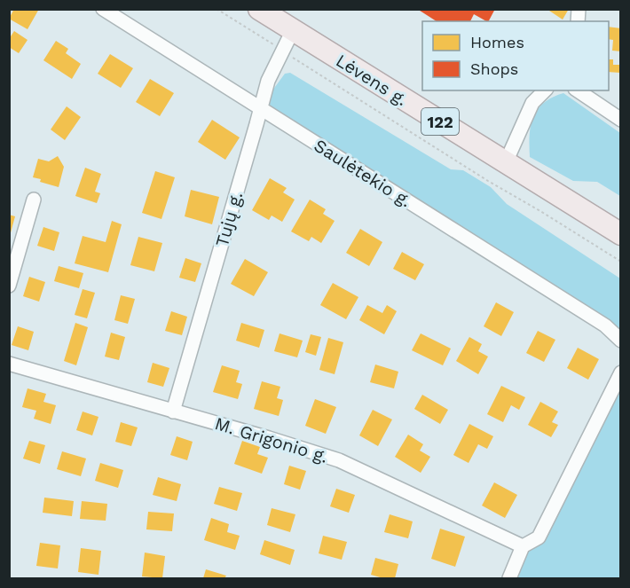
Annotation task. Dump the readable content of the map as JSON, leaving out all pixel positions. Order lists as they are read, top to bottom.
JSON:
{
  "streets": {
    "main road": ["Lėvens g.", "122"],
    "street": ["Saulėtekio g.", "Tujų g.", "M. Grigonio g."]
  },
  "crossings": [
    ["Lėvens g.", "Tujų g."],
    ["Saulėtekio g.", "Tujų g."],
    ["Tujų g.", "M. Grigonio g."]
  ],
  "legend": ["Homes", "Shops"]
}
